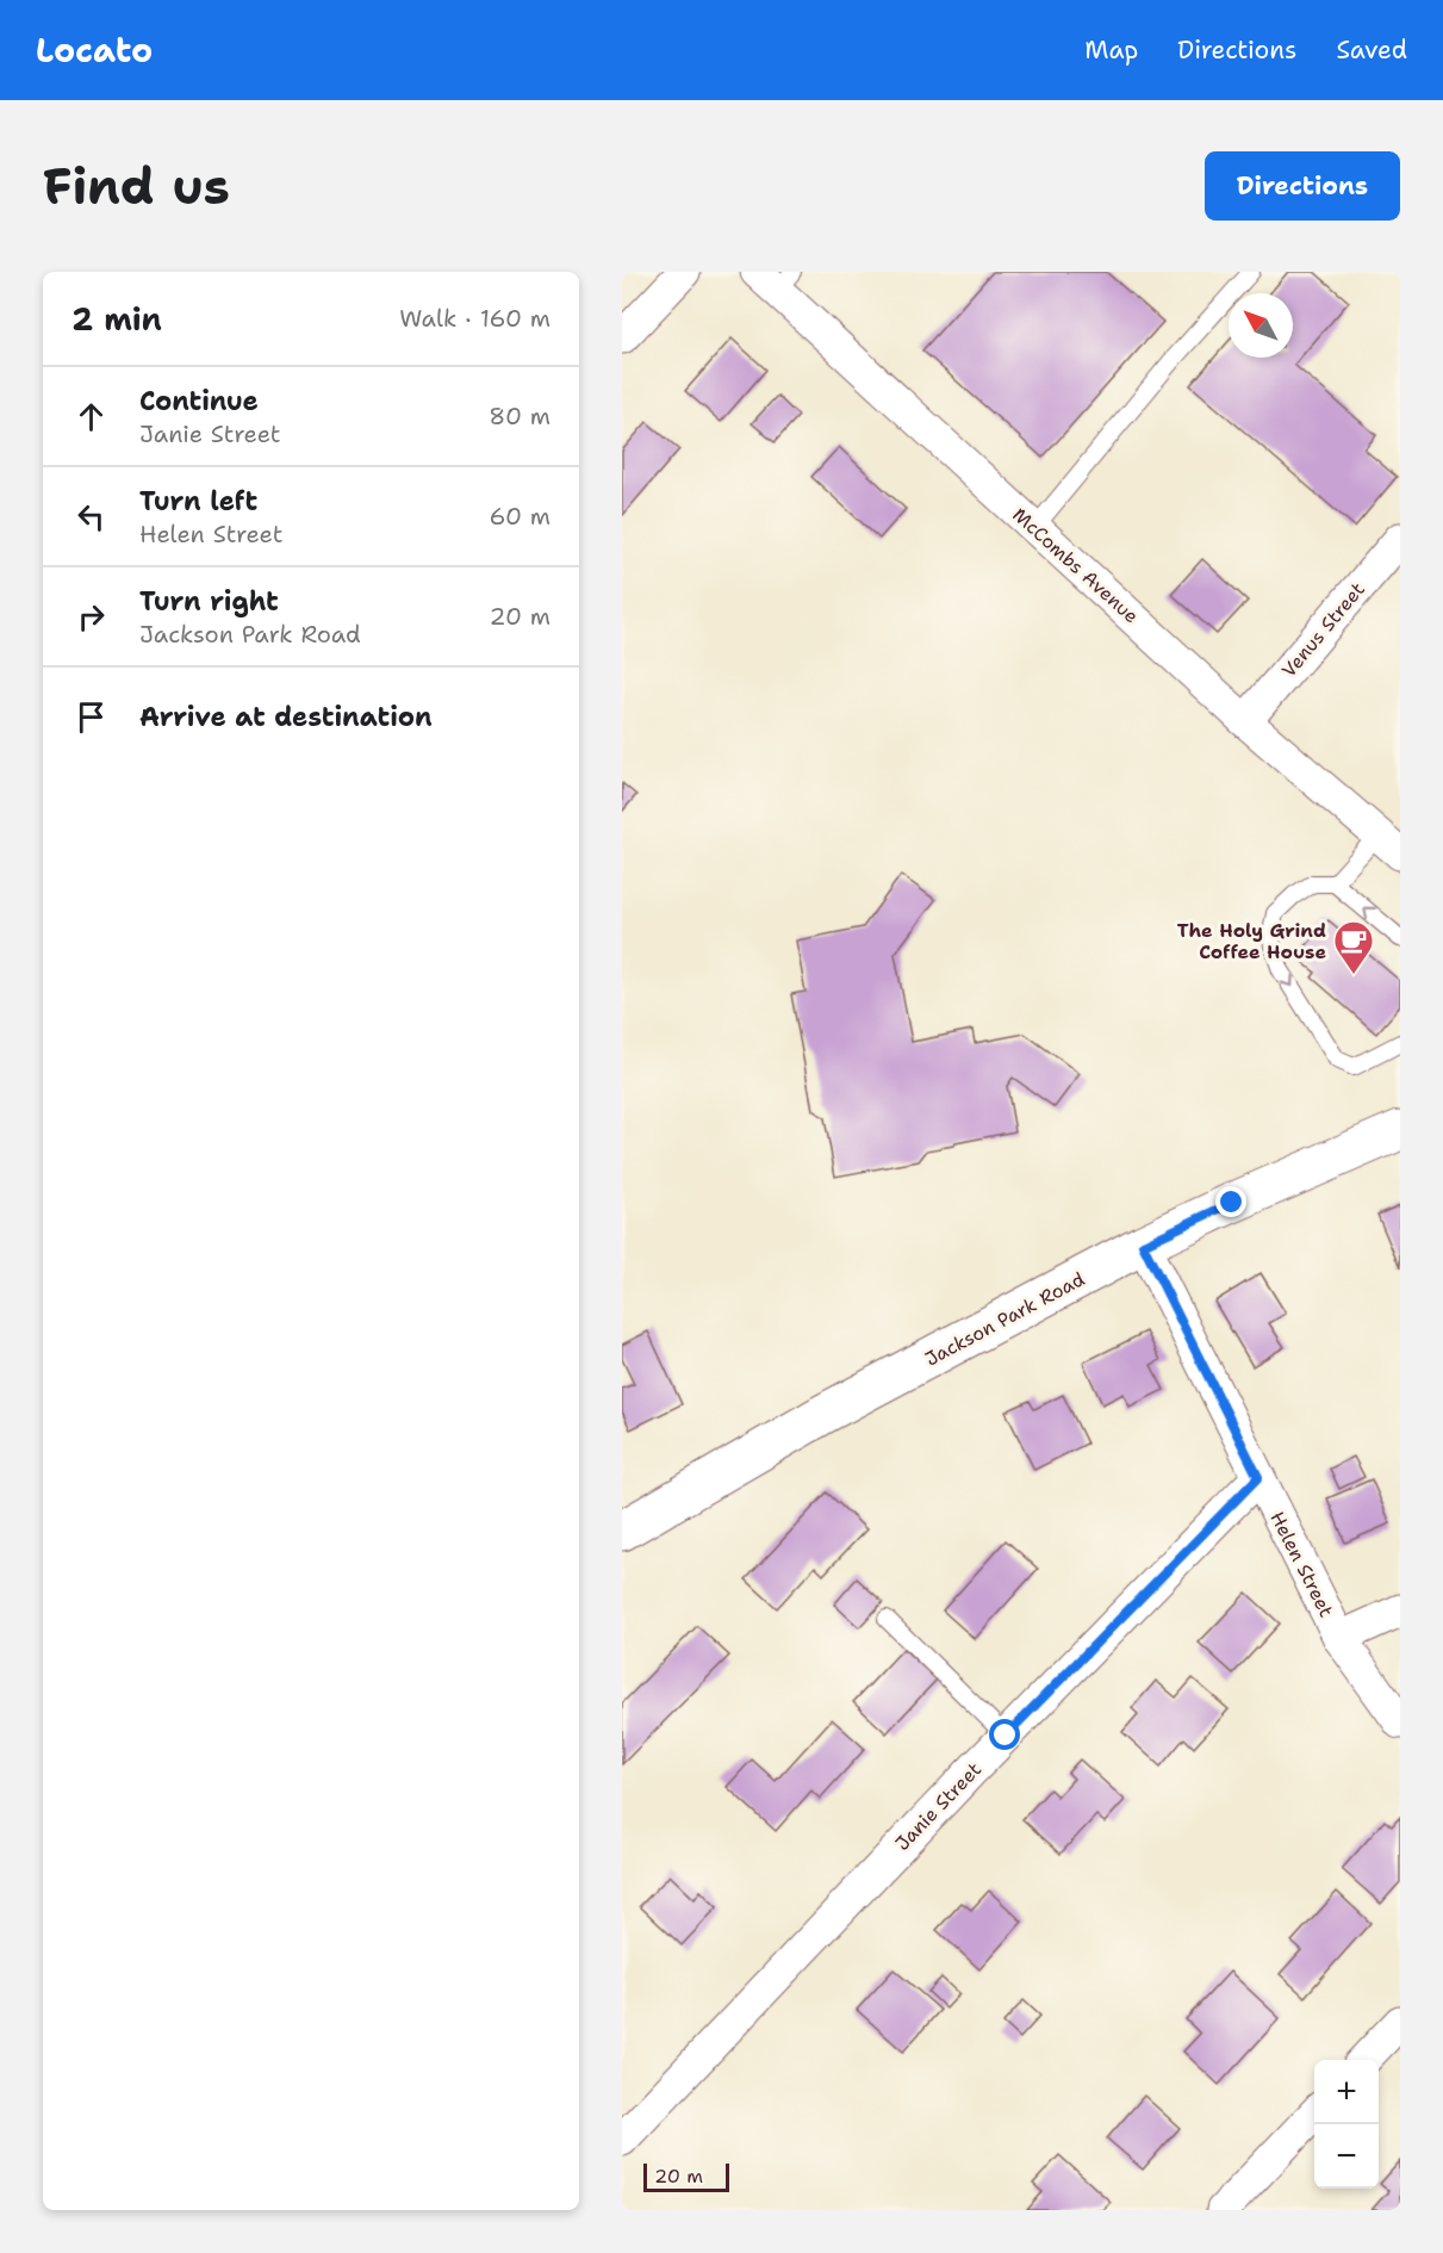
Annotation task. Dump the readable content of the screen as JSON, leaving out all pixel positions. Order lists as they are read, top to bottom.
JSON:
{
  "streets": {
    "main road": ["Jackson Park Road"],
    "street": [
      "McCombs Avenue",
      "Venus Street",
      "Helen Street",
      "Janie Street"
    ]
  },
  "crossings": [
    ["McCombs Avenue", "Venus Street"],
    ["Jackson Park Road", "Helen Street"],
    ["Helen Street", "Janie Street"]
  ],
  "places": {
    "cafe": ["The Holy Grind Coffee House"]
  },
  "scale_bar": "20 m",
  "north": "top left",
  "page": {
    "header": "Locato",
    "nav": ["Map", "Directions", "Saved"],
    "buttons": "Directions",
    "title": "Find us",
    "heading": ["2 min", "Walk · 160 m"],
    "list": [
      ["Continue", "Janie Street", "80 m"],
      ["Turn left", "Helen Street", "60 m"],
      ["Turn right", "Jackson Park Road", "20 m"],
      "Arrive at destination"
    ],
    "map_buttons": ["+", "−"],
    "scale": "20 m"
  }
}
